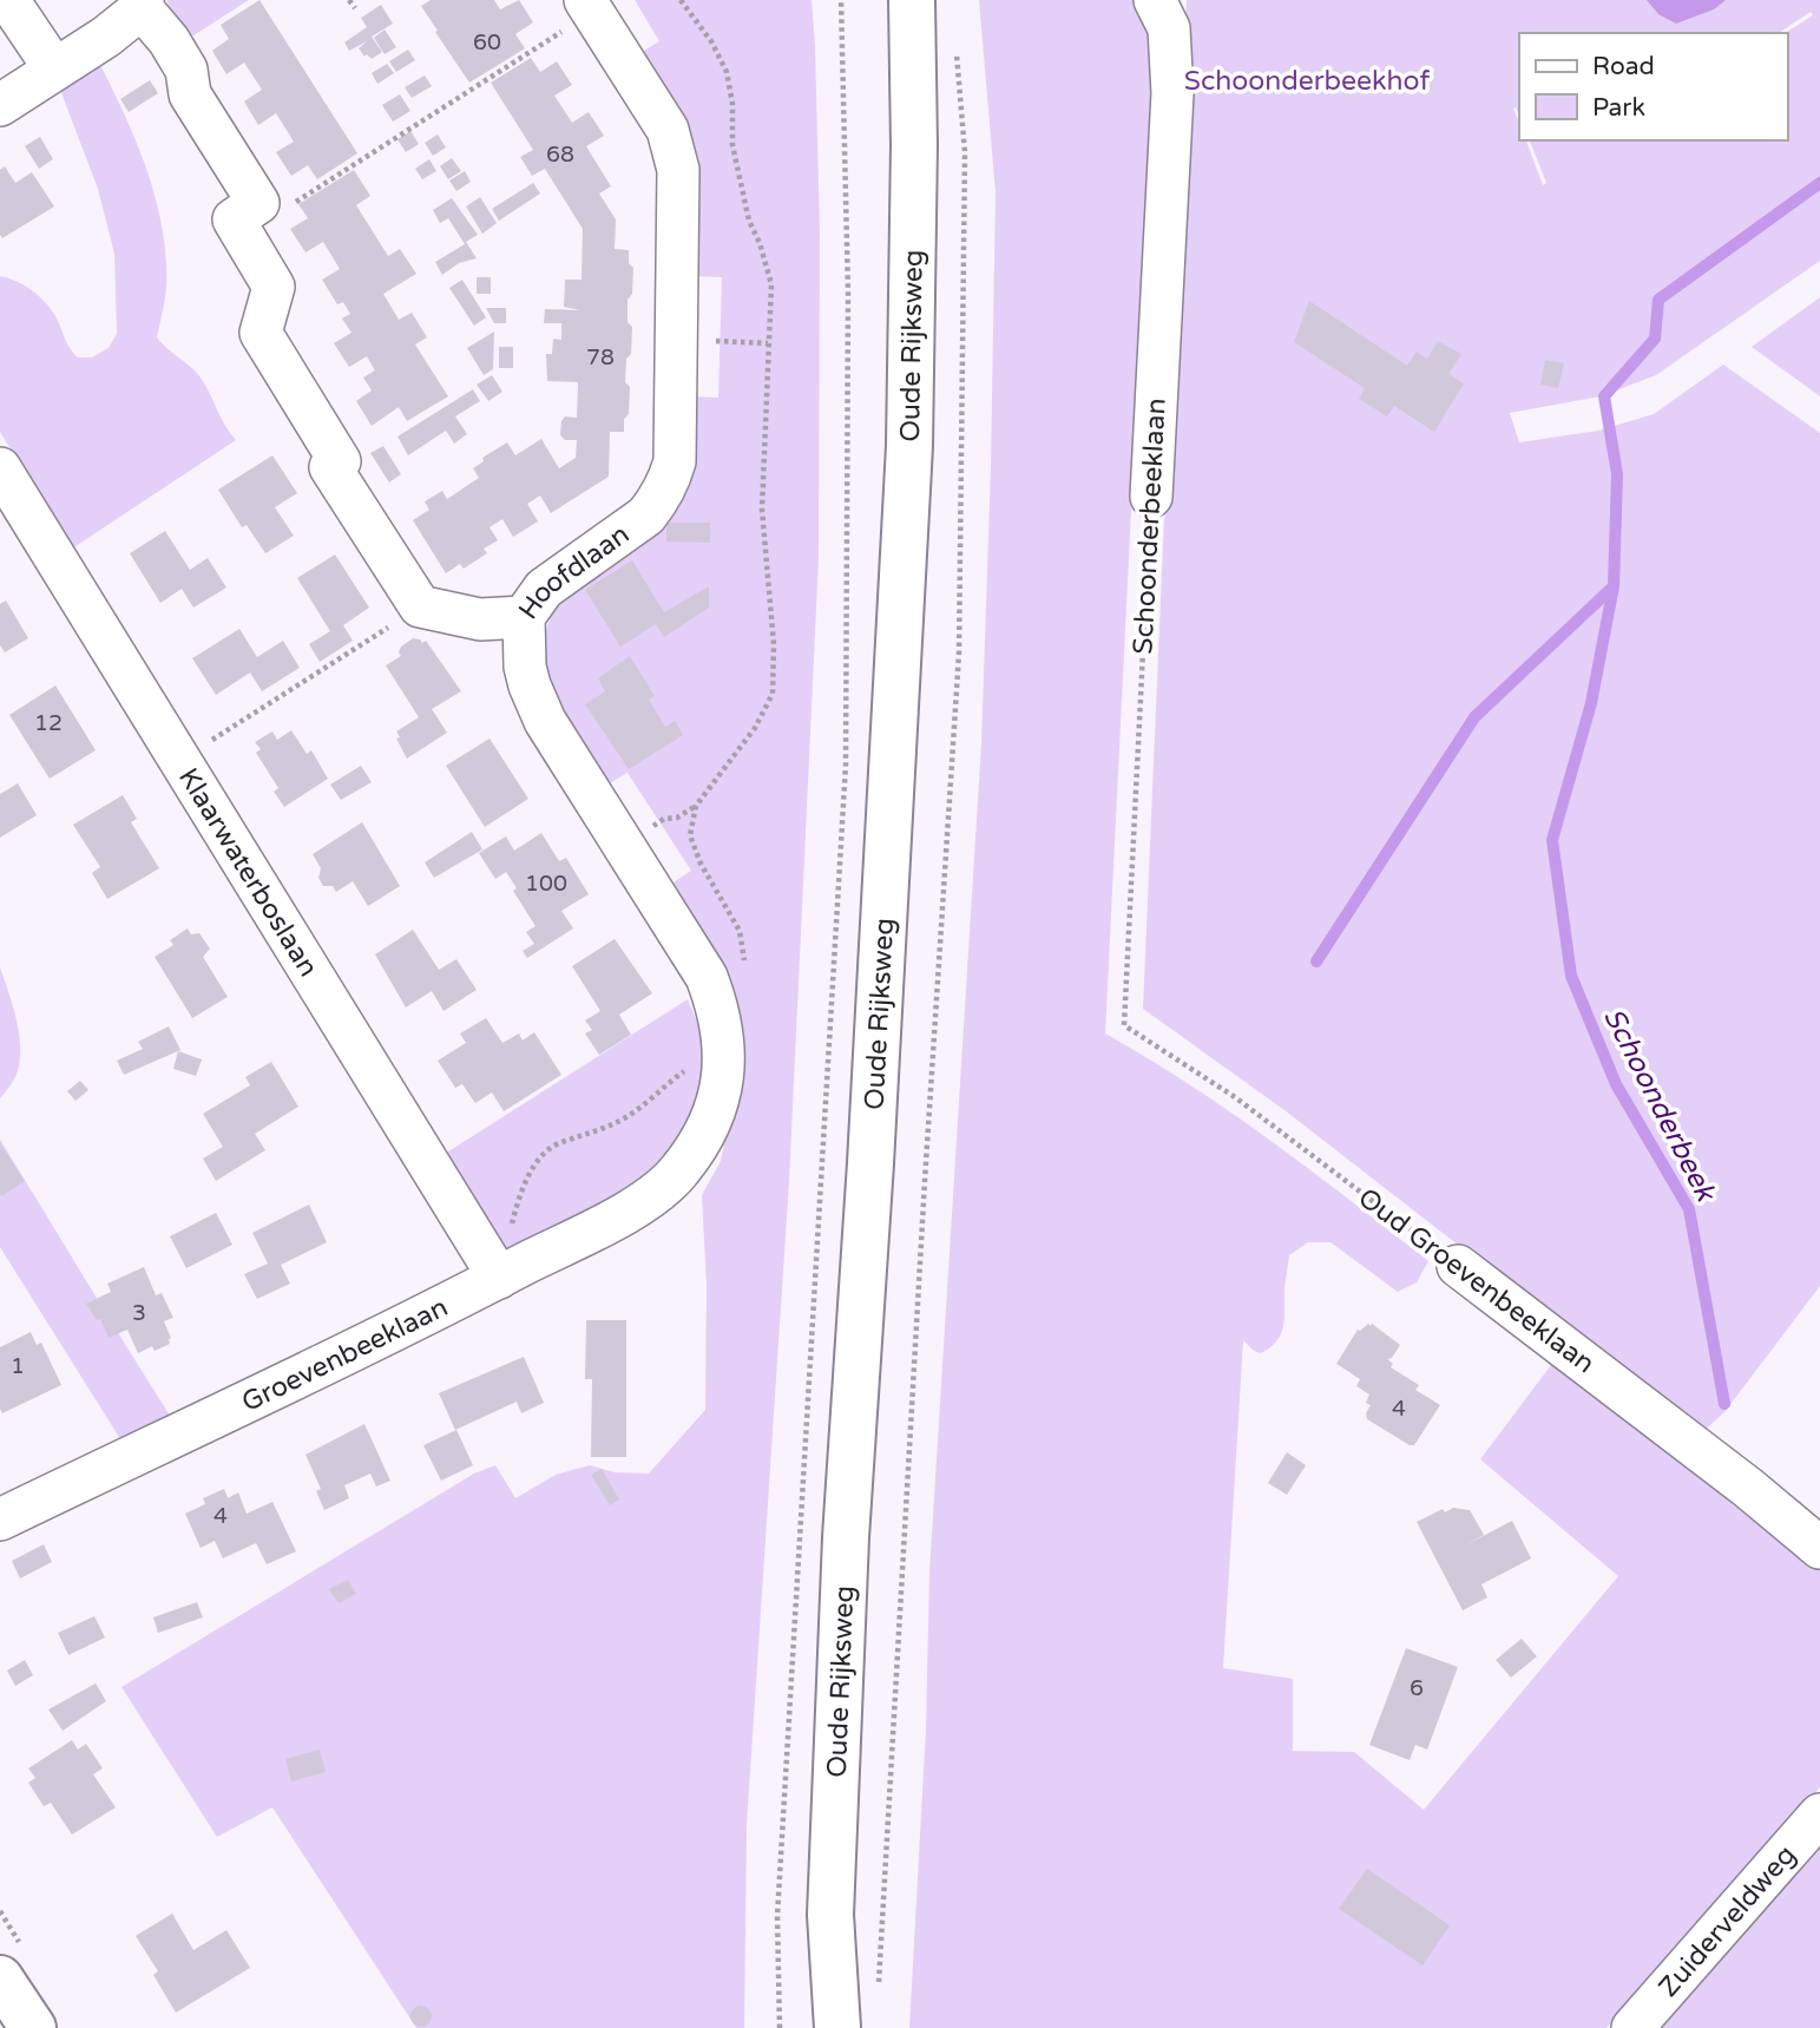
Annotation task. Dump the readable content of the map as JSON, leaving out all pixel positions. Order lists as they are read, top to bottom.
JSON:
{
  "streets": {
    "main road": ["Oude Rijksweg"],
    "street": [
      "Schoonderbeeklaan",
      "Hoofdlaan",
      "Klaarwaterboslaan",
      "Oud Groevenbeeklaan",
      "Groevenbeeklaan",
      "Zuiderveldweg"
    ]
  },
  "crossings": [
    ["Schoonderbeeklaan", "Oud Groevenbeeklaan"],
    ["Hoofdlaan", "Groevenbeeklaan"],
    ["Klaarwaterboslaan", "Groevenbeeklaan"]
  ],
  "water": ["Schoonderbeek"],
  "parks": ["Schoonderbeekhof"],
  "house_numbers": [
    "60",
    "68",
    "78",
    "12",
    "100",
    "3",
    "1",
    "4",
    "4",
    "6"
  ],
  "legend": ["Road", "Park"]
}
